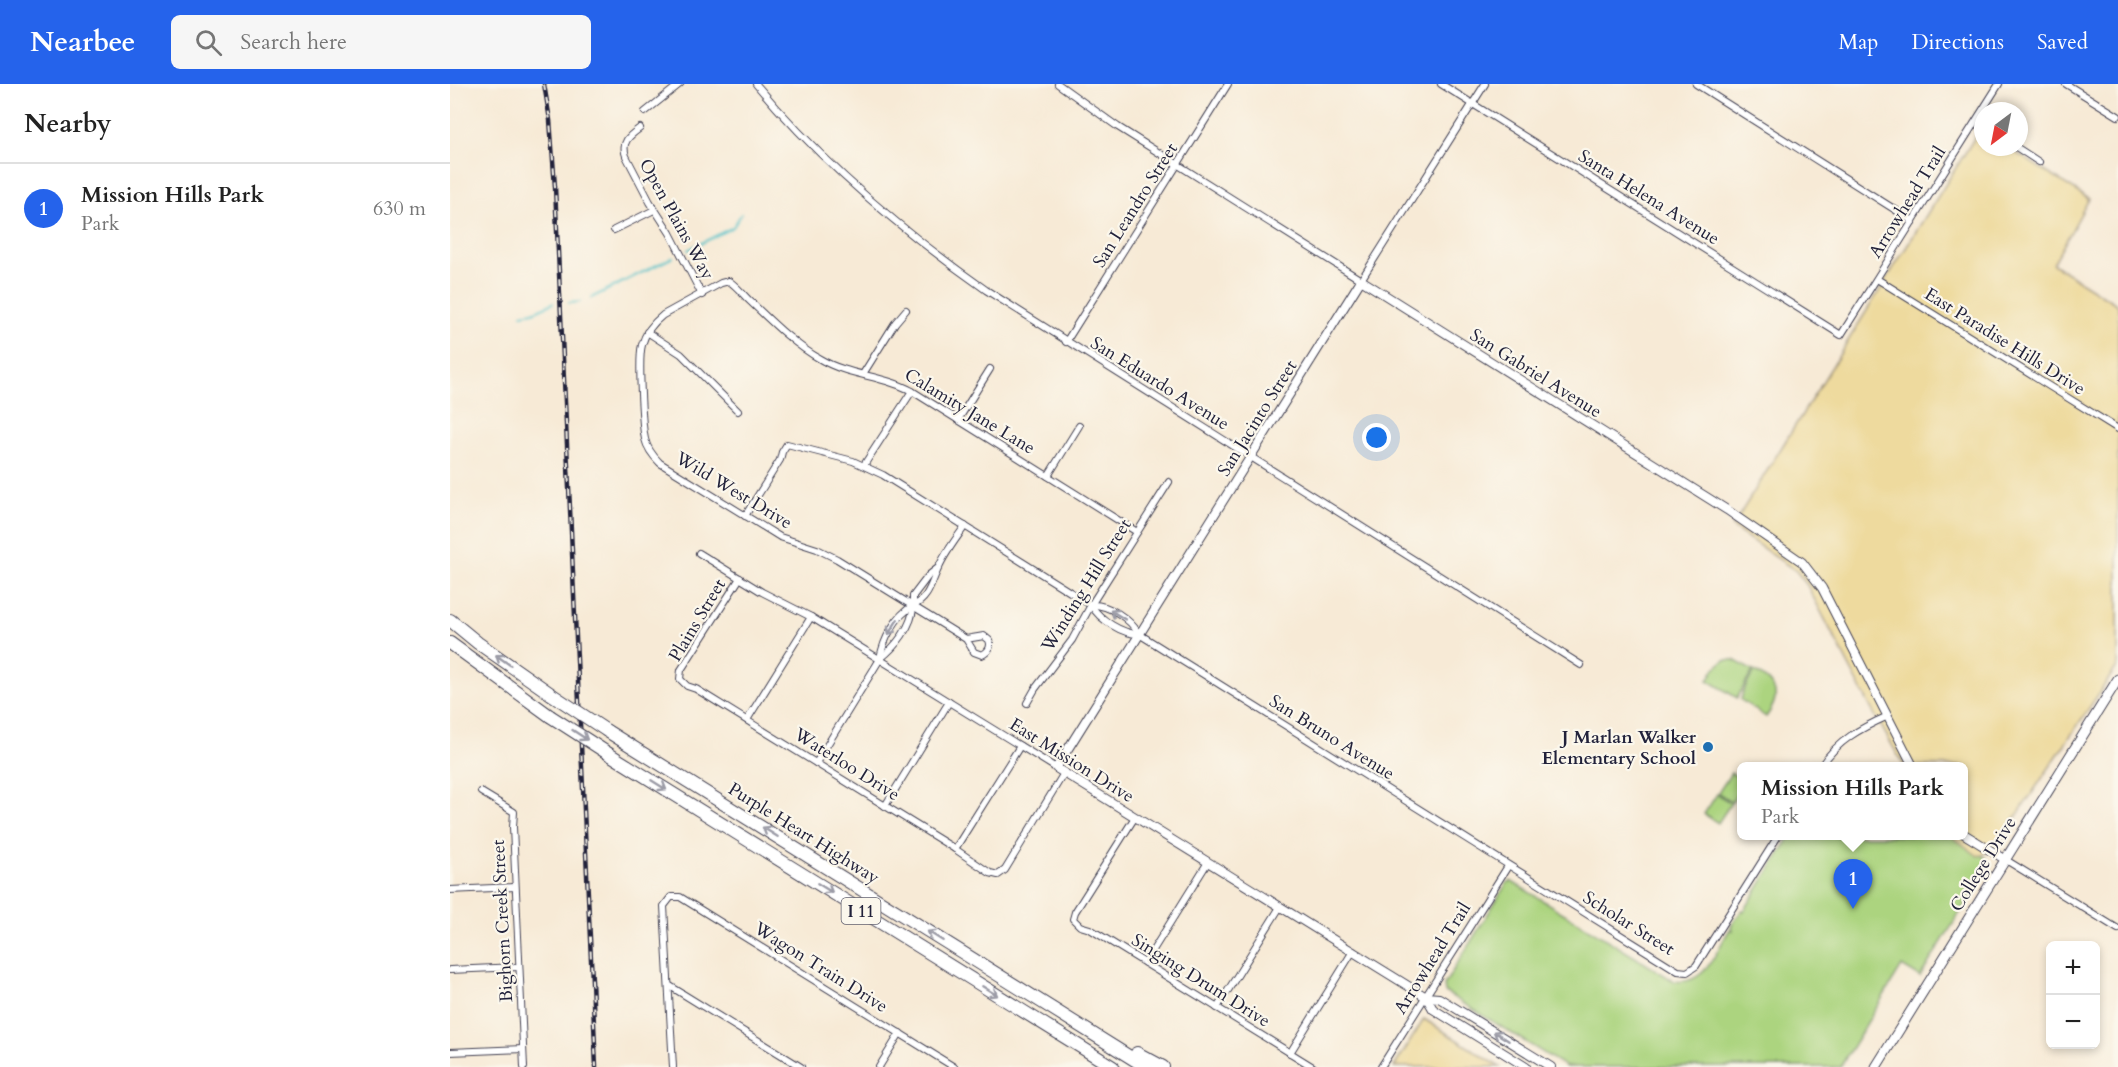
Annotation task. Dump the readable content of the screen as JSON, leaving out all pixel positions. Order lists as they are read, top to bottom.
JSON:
{
  "streets": {
    "highway": ["Purple Heart Highway", "I 11"],
    "main road": ["College Drive"],
    "street": [
      "Santa Helena Avenue",
      "Arrowhead Trail",
      "San Leandro Street",
      "Open Plains Way",
      "East Paradise Hills Drive",
      "San Gabriel Avenue",
      "San Eduardo Avenue",
      "Calamity Jane Lane",
      "San Jacinto Street",
      "Wild West Drive",
      "Winding Hill Street",
      "Plains Street",
      "San Bruno Avenue",
      "East Mission Drive",
      "Waterloo Drive",
      "Bighorn Creek Street",
      "Scholar Street",
      "Wagon Train Drive",
      "Singing Drum Drive"
    ]
  },
  "crossings": [
    ["Santa Helena Avenue", "Arrowhead Trail"],
    ["Santa Helena Avenue", "San Jacinto Street"],
    ["Arrowhead Trail", "East Paradise Hills Drive"],
    ["Arrowhead Trail", "San Bruno Avenue"],
    ["Arrowhead Trail", "East Mission Drive"],
    ["Arrowhead Trail", "Scholar Street"],
    ["San Leandro Street", "San Gabriel Avenue"],
    ["San Leandro Street", "San Eduardo Avenue"],
    ["Open Plains Way", "Calamity Jane Lane"],
    ["San Gabriel Avenue", "San Jacinto Street"],
    ["San Eduardo Avenue", "San Jacinto Street"],
    ["Calamity Jane Lane", "Winding Hill Street"],
    ["San Jacinto Street", "San Bruno Avenue"],
    ["San Jacinto Street", "East Mission Drive"],
    ["Wild West Drive", "San Bruno Avenue"],
    ["Winding Hill Street", "San Bruno Avenue"],
    ["Plains Street", "East Mission Drive"],
    ["Plains Street", "Waterloo Drive"],
    ["San Bruno Avenue", "Scholar Street"],
    ["East Mission Drive", "Waterloo Drive"],
    ["East Mission Drive", "Singing Drum Drive"]
  ],
  "places": ["J Marlan Walker Elementary School"],
  "north": "bottom left",
  "page": {
    "header": "Nearbee",
    "search": "Search here",
    "nav": ["Map", "Directions", "Saved"],
    "heading": "Nearby",
    "list": [
      {
        "mark": "1",
        "name": "Mission Hills Park",
        "note": "Park",
        "value": "630 m"
      }
    ],
    "popup": ["Mission Hills Park", "Park"],
    "pins": "1",
    "map_buttons": ["+", "−"]
  }
}
